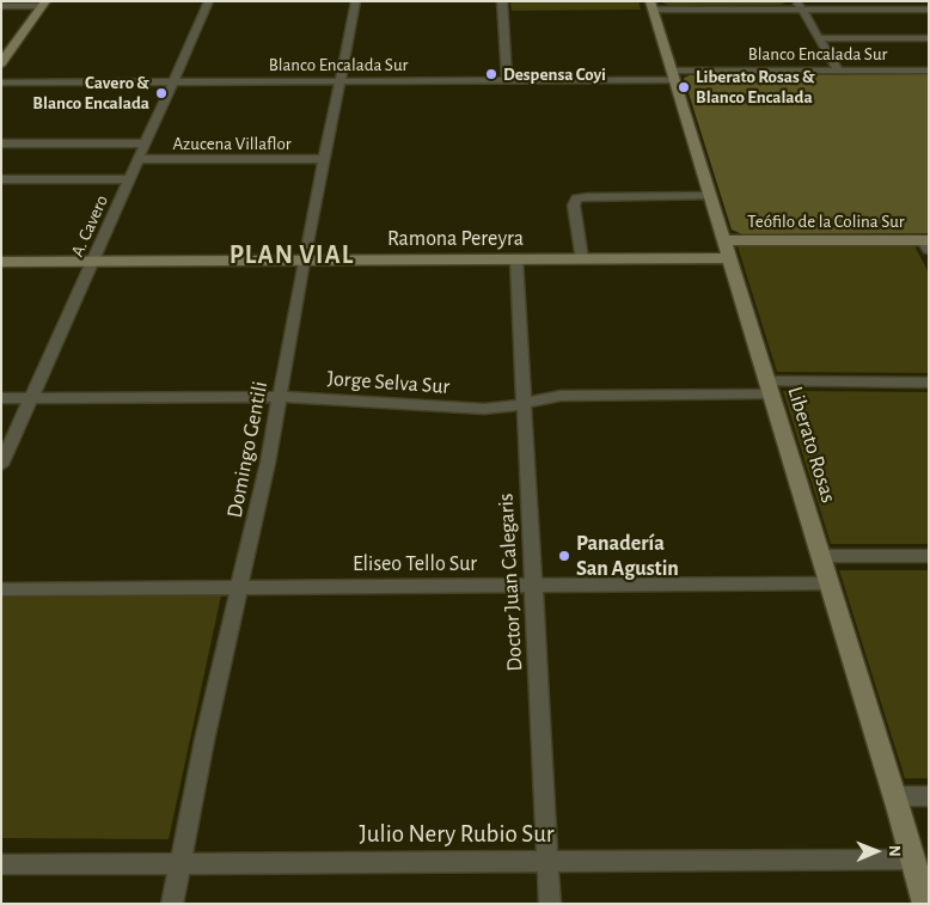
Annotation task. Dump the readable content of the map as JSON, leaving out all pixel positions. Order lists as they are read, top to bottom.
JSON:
{
  "streets": {
    "street": [
      "Blanco Encalada Sur",
      "Azucena Villaflor",
      "Teófilo de la Colina Sur",
      "A. Cavero",
      "Ramona Pereyra",
      "Jorge Selva Sur",
      "Liberato Rosas",
      "Domingo Gentili",
      "Eliseo Tello Sur",
      "Doctor Juan Calegaris",
      "Julio Nery Rubio Sur"
    ]
  },
  "crossings": [
    ["Blanco Encalada Sur", "A. Cavero"],
    ["Blanco Encalada Sur", "Liberato Rosas"],
    ["Blanco Encalada Sur", "Domingo Gentili"],
    ["Azucena Villaflor", "A. Cavero"],
    ["Azucena Villaflor", "Domingo Gentili"],
    ["Teófilo de la Colina Sur", "Ramona Pereyra"],
    ["Teófilo de la Colina Sur", "Liberato Rosas"],
    ["A. Cavero", "Ramona Pereyra"],
    ["A. Cavero", "Jorge Selva Sur"],
    ["Ramona Pereyra", "Liberato Rosas"],
    ["Ramona Pereyra", "Domingo Gentili"],
    ["Ramona Pereyra", "Doctor Juan Calegaris"],
    ["Jorge Selva Sur", "Liberato Rosas"],
    ["Jorge Selva Sur", "Domingo Gentili"],
    ["Jorge Selva Sur", "Doctor Juan Calegaris"],
    ["Liberato Rosas", "Eliseo Tello Sur"],
    ["Liberato Rosas", "Julio Nery Rubio Sur"],
    ["Domingo Gentili", "Eliseo Tello Sur"],
    ["Domingo Gentili", "Julio Nery Rubio Sur"],
    ["Eliseo Tello Sur", "Doctor Juan Calegaris"],
    ["Doctor Juan Calegaris", "Julio Nery Rubio Sur"]
  ],
  "districts": ["PLAN VIAL"],
  "places": [
    "Despensa Coyi",
    "Liberato Rosas & Blanco Encalada",
    "Cavero & Blanco Encalada",
    "Panadería San Agustin"
  ],
  "north": "right"
}
